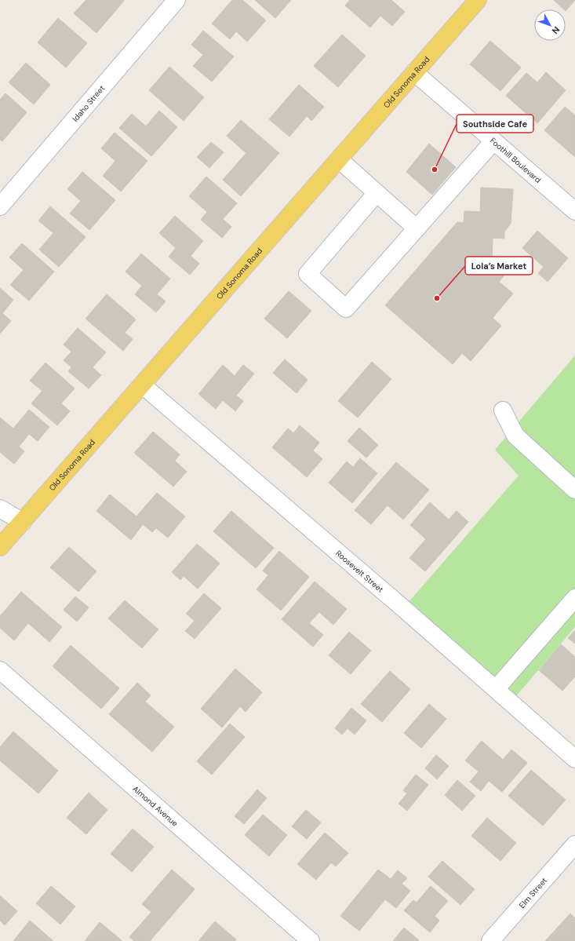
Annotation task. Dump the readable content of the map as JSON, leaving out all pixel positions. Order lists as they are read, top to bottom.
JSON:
{
  "streets": {
    "main road": ["Old Sonoma Road"],
    "street": [
      "Idaho Street",
      "Foothill Boulevard",
      "Roosevelt Street",
      "Almond Avenue",
      "Elm Street"
    ]
  },
  "crossings": [
    ["Old Sonoma Road", "Foothill Boulevard"],
    ["Old Sonoma Road", "Roosevelt Street"]
  ],
  "places": ["Southside Cafe", "Lola’s Market"],
  "north": "bottom right"
}
